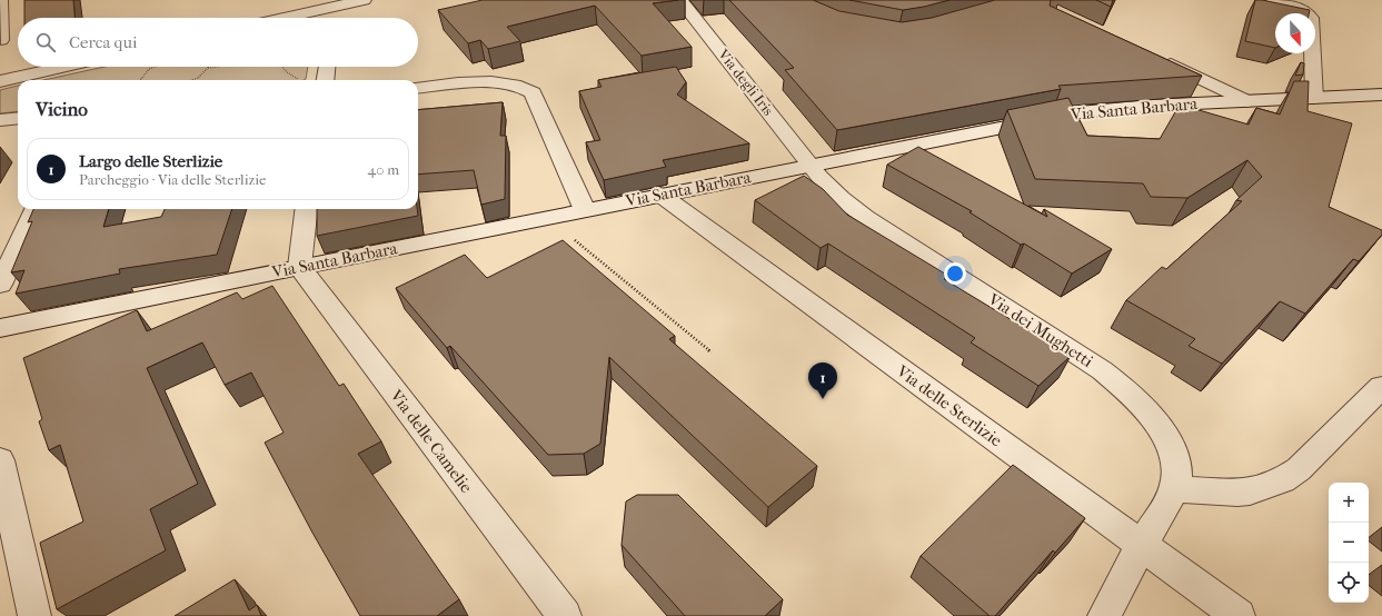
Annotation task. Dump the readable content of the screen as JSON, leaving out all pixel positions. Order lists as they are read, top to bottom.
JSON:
{
  "streets": {
    "street": [
      "Via degli Iris",
      "Via Santa Barbara",
      "Via dei Mughetti",
      "Via delle Sterlizie",
      "Via delle Camelie"
    ]
  },
  "crossings": [
    ["Via degli Iris", "Via Santa Barbara"],
    ["Via degli Iris", "Via dei Mughetti"],
    ["Via Santa Barbara", "Via dei Mughetti"],
    ["Via Santa Barbara", "Via delle Sterlizie"],
    ["Via Santa Barbara", "Via delle Camelie"],
    ["Via dei Mughetti", "Via delle Sterlizie"]
  ],
  "north": "bottom",
  "page": {
    "search": "Cerca qui",
    "heading": "Vicino",
    "list": [
      {
        "mark": "1",
        "name": "Largo delle Sterlizie",
        "note": "Parcheggio · Via delle Sterlizie",
        "value": "40 m"
      }
    ],
    "pins": "1",
    "map_buttons": ["+", "−"]
  }
}
